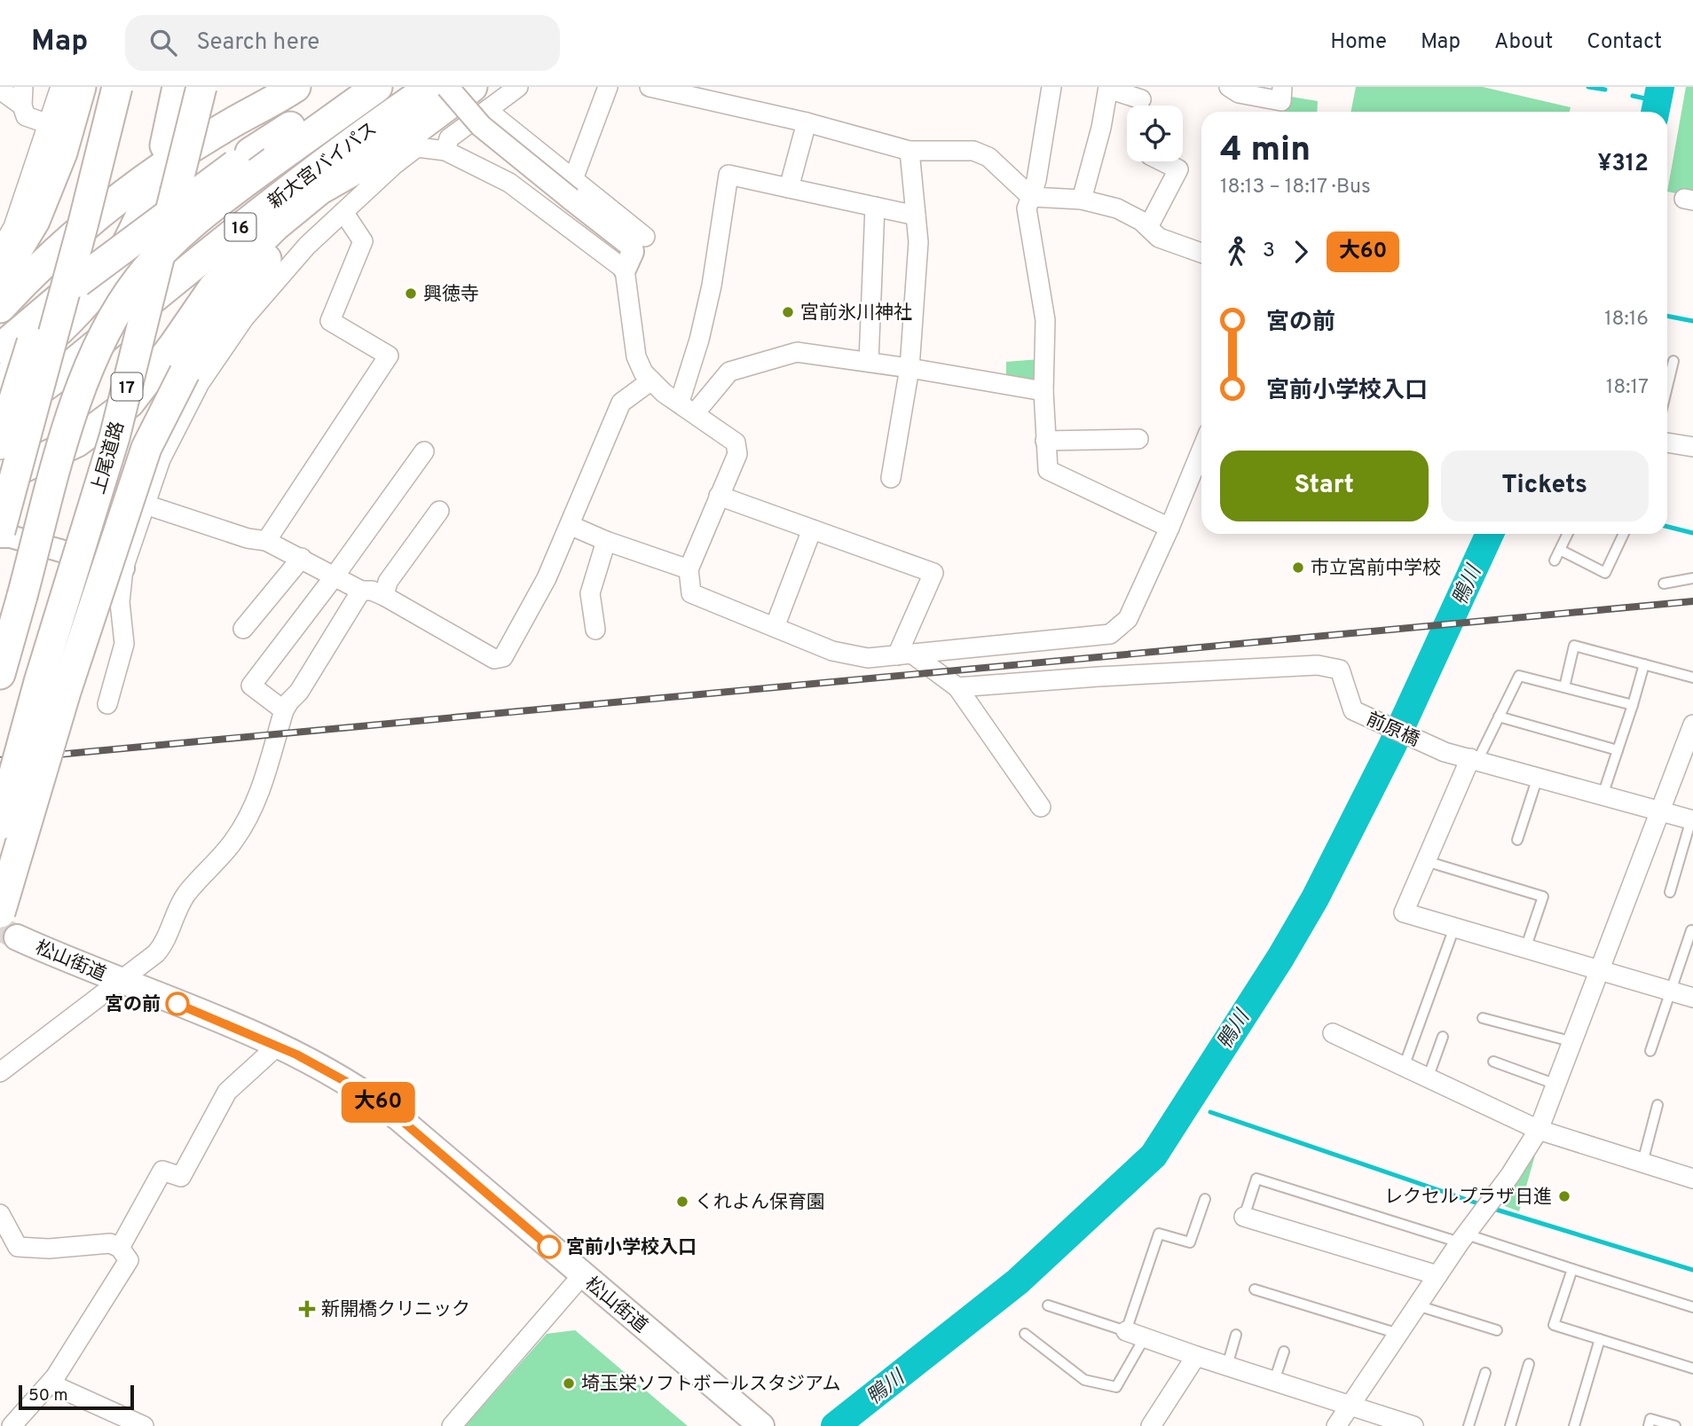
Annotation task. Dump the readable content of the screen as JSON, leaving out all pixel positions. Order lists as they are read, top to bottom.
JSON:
{
  "streets": {
    "highway": [
      "新大宮バイパス",
      "16",
      "17",
      "上尾道路"
    ],
    "main road": ["松山街道"],
    "street": ["前原橋"]
  },
  "water": ["鴨川"],
  "places": {
    "other": [
      "興徳寺",
      "宮前氷川神社",
      "市立宮前中学校",
      "宮の前",
      "レクセルプラザ日進",
      "くれよん保育園",
      "宮前小学校入口",
      "埼玉栄ソフトボールスタジアム"
    ],
    "health": ["新開橋クリニック"]
  },
  "lines": ["bus line 大60"],
  "scale_bar": "50 m",
  "page": {
    "header": "Map",
    "search": "Search here",
    "nav": [
      "Home",
      "Map",
      "About",
      "Contact"
    ],
    "on_map": "大60",
    "heading": ["4 min", "18:13 – 18:17 · Bus", "¥312"],
    "legs": ["3", "大60"],
    "list": [
      {
        "name": "宮の前",
        "value": "18:16"
      },
      {
        "name": "宮前小学校入口",
        "value": "18:17"
      }
    ],
    "buttons": ["Start", "Tickets"],
    "scale": "50 m"
  }
}
